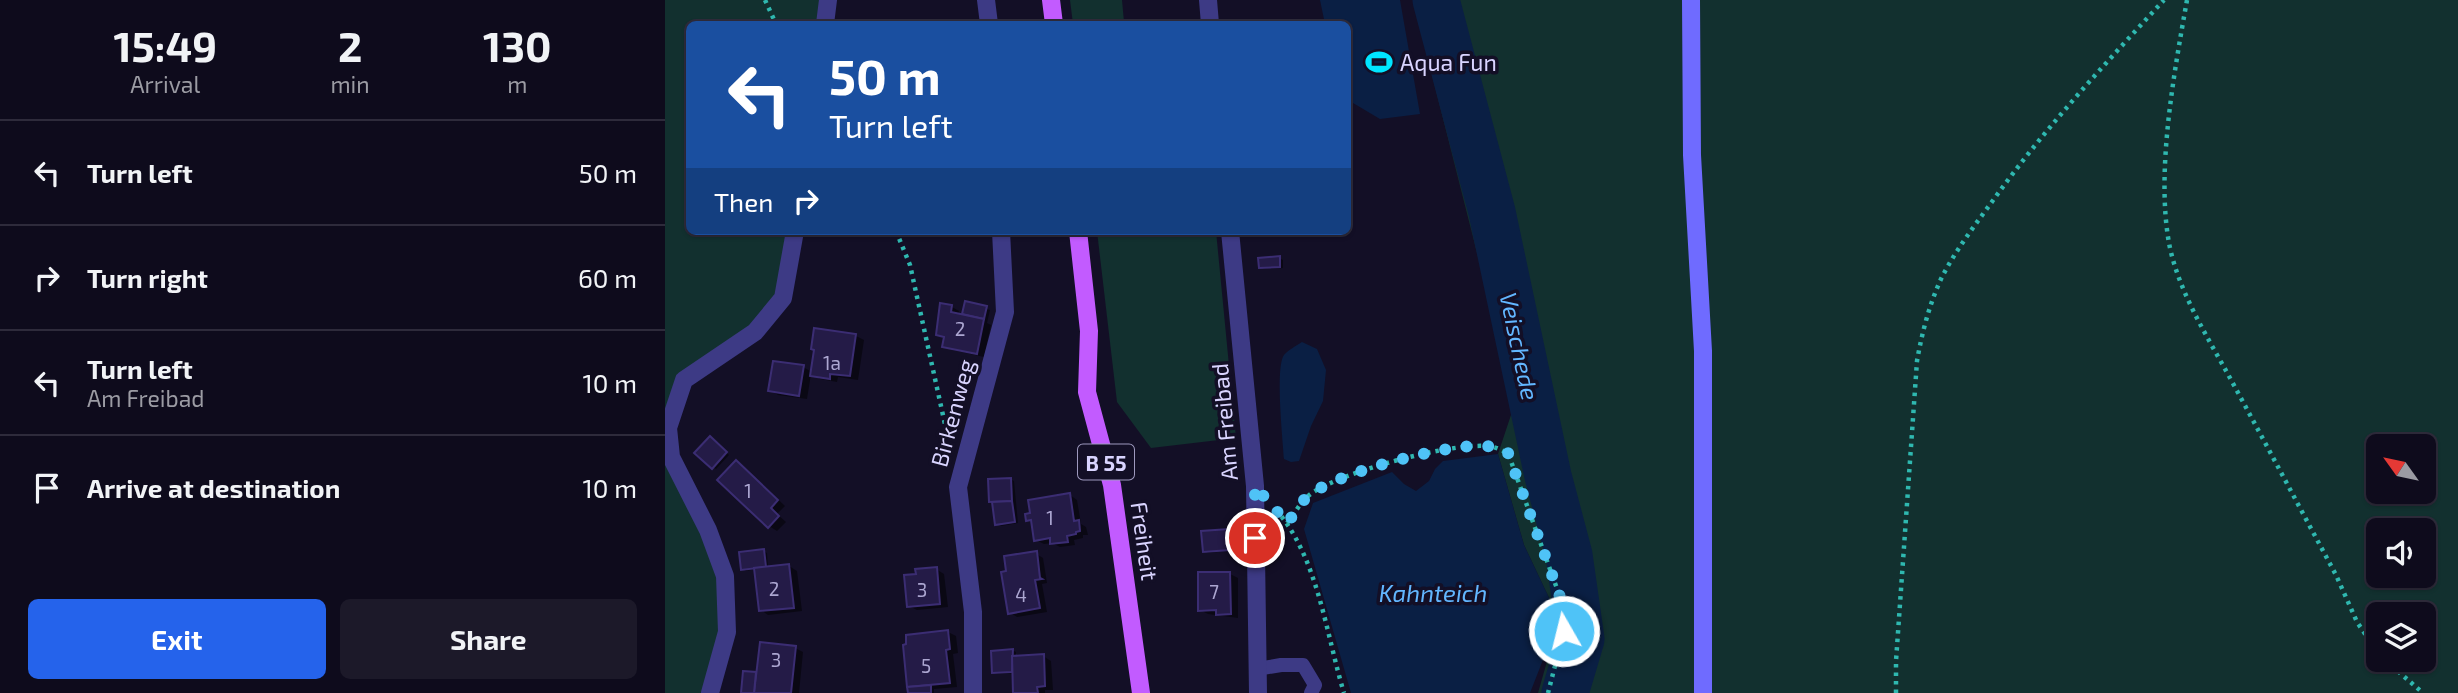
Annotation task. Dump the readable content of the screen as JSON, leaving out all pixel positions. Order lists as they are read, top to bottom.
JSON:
{
  "streets": {
    "main road": ["B 55", "Freiheit"],
    "street": ["Birkenweg", "Am Freibad"]
  },
  "water": ["Veischede", "Kahnteich"],
  "places": {
    "sports": ["Aqua Fun"]
  },
  "house_numbers": [
    "2",
    "1a",
    "1",
    "1",
    "2",
    "3",
    "7",
    "4",
    "3",
    "5"
  ],
  "north": "top left",
  "page": {
    "eta": [
      "15:49",
      "Arrival",
      "2",
      "min",
      "130",
      "m"
    ],
    "turn": ["50 m", "Turn left"],
    "list": [
      {
        "name": "Turn left",
        "value": "50 m"
      },
      {
        "name": "Turn right",
        "value": "60 m"
      },
      {
        "name": "Turn left",
        "note": "Am Freibad",
        "value": "10 m"
      },
      {
        "name": "Arrive at destination",
        "value": "10 m"
      }
    ],
    "then": "Then",
    "buttons": ["Exit", "Share"]
  }
}
